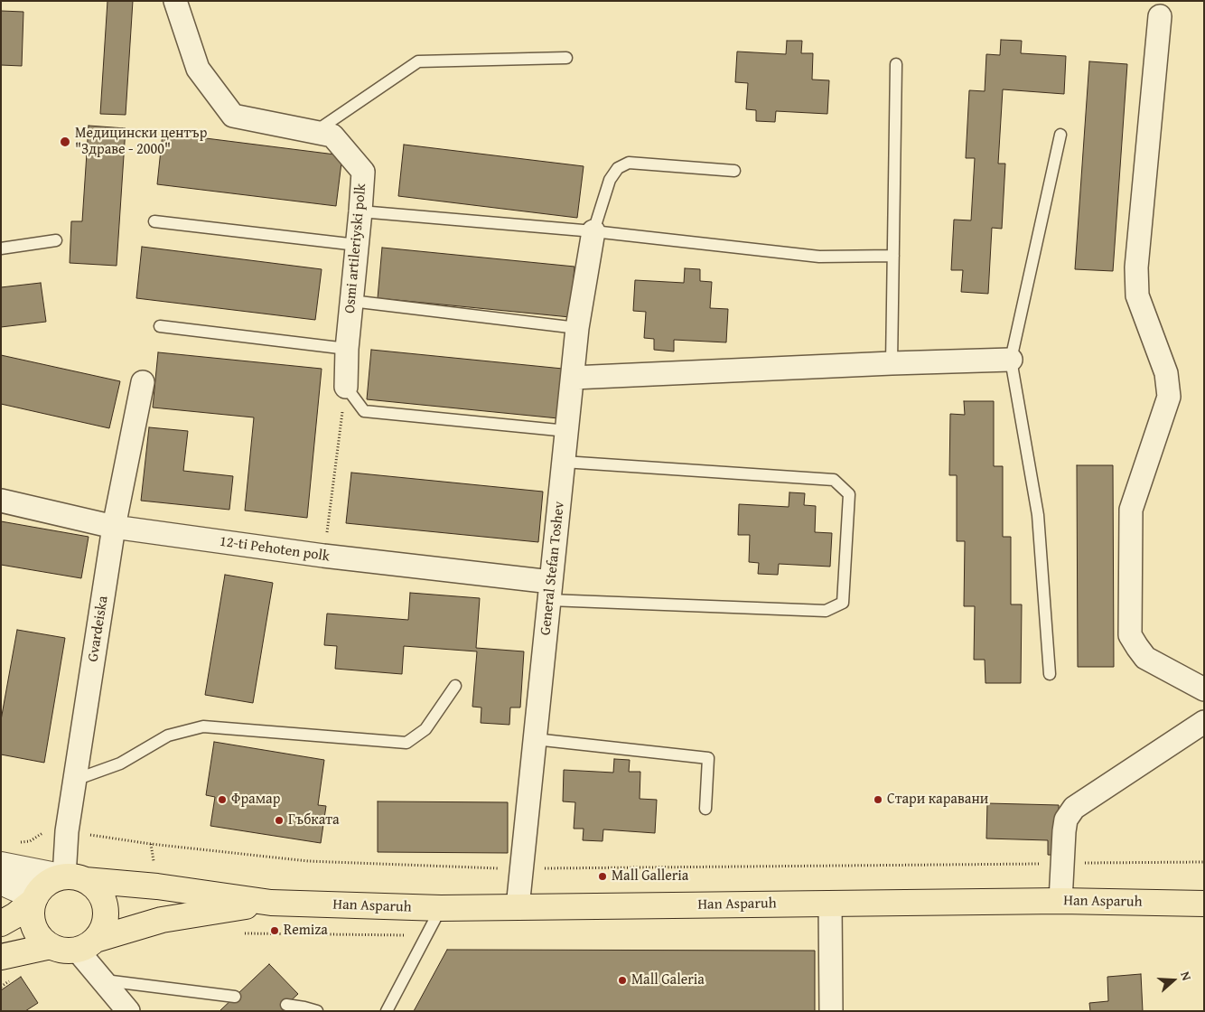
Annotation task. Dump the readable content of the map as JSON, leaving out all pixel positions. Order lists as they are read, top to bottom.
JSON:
{
  "streets": {
    "main road": ["Han Asparuh"],
    "street": [
      "Osmi artileriyski polk",
      "12-ti Pehoten polk",
      "General Stefan Toshev",
      "Gvardeiska"
    ]
  },
  "crossings": [
    ["12-ti Pehoten polk", "General Stefan Toshev"],
    ["12-ti Pehoten polk", "Gvardeiska"],
    ["General Stefan Toshev", "Han Asparuh"],
    ["Gvardeiska", "Han Asparuh"]
  ],
  "places": [
    "Медицински център \"Здраве - 2000\"",
    "Фрамар",
    "Стари каравани",
    "Гъбката",
    "Mall Galleria",
    "Remiza",
    "Mall Galeria"
  ],
  "north": "right"
}
